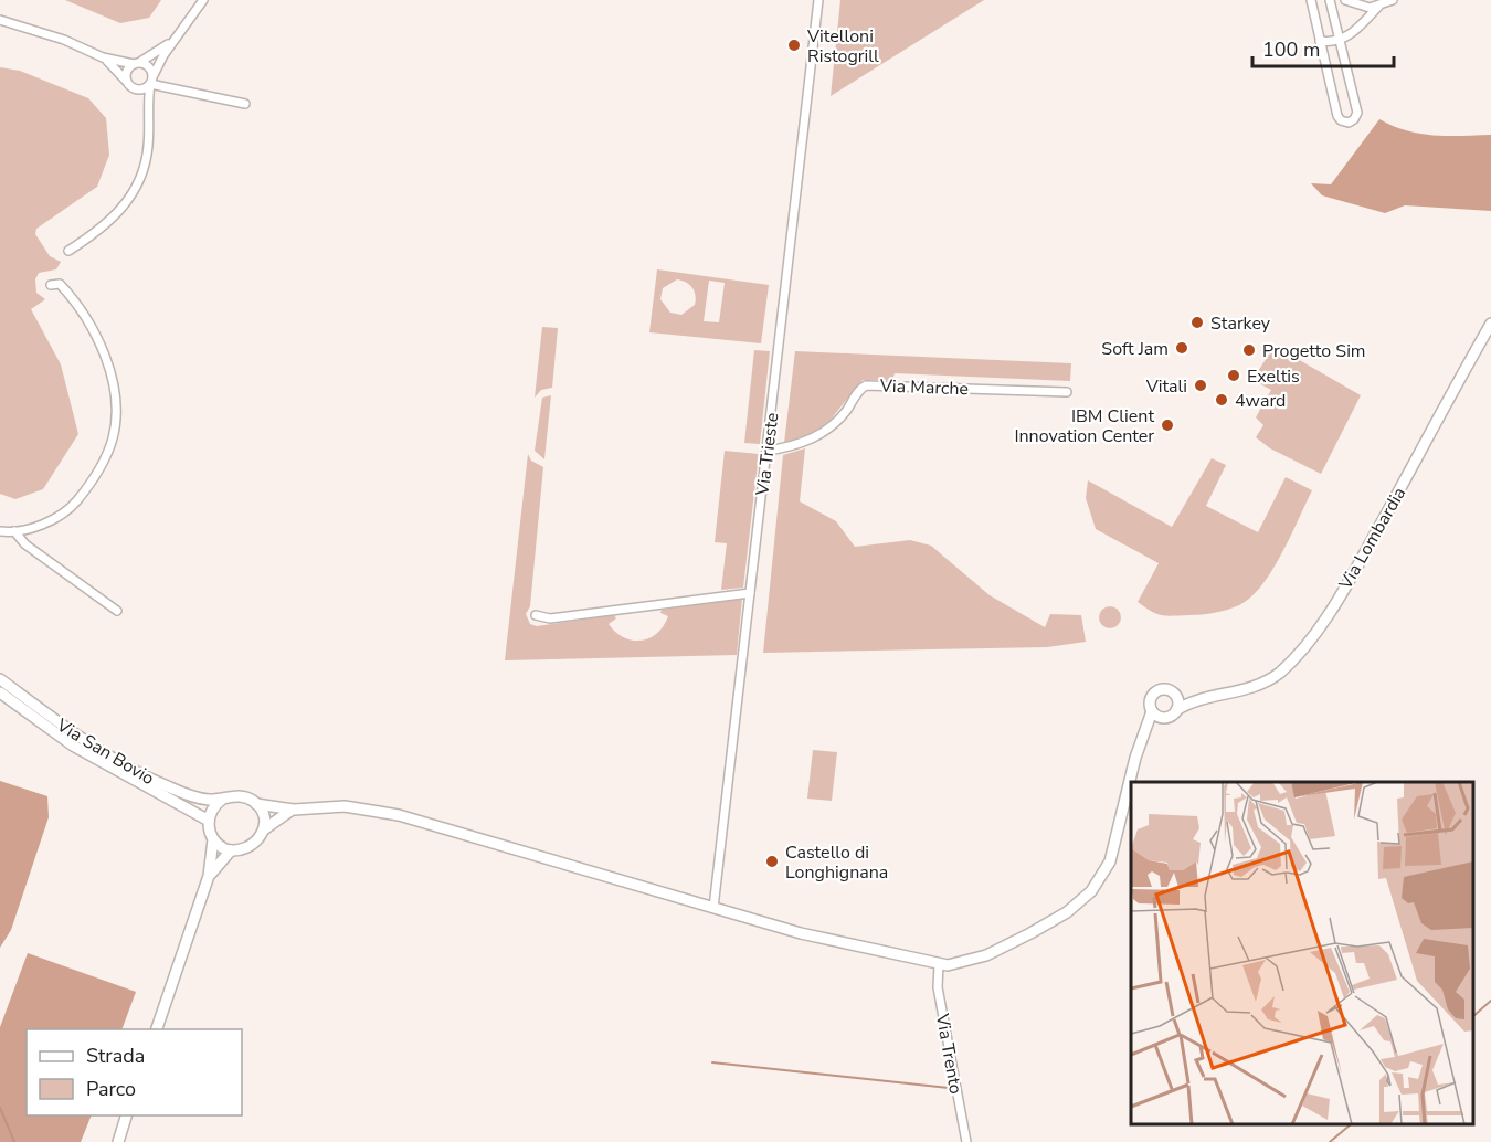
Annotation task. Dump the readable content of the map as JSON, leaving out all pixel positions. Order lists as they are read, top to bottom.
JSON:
{
  "streets": {
    "street": [
      "Via Marche",
      "Via Trieste",
      "Via Lombardia",
      "Via San Bovio",
      "Via Trento"
    ]
  },
  "crossings": [
    ["Via Marche", "Via Trieste"],
    ["Via Trieste", "Via San Bovio"],
    ["Via San Bovio", "Via Trento"]
  ],
  "places": [
    "Vitelloni Ristogrill",
    "Starkey",
    "Soft Jam",
    "Progetto Sim",
    "Exeltis",
    "Vitali",
    "4ward",
    "IBM Client Innovation Center",
    "Castello di Longhignana"
  ],
  "legend": ["Strada", "Parco"],
  "scale_bar": "100 m"
}
